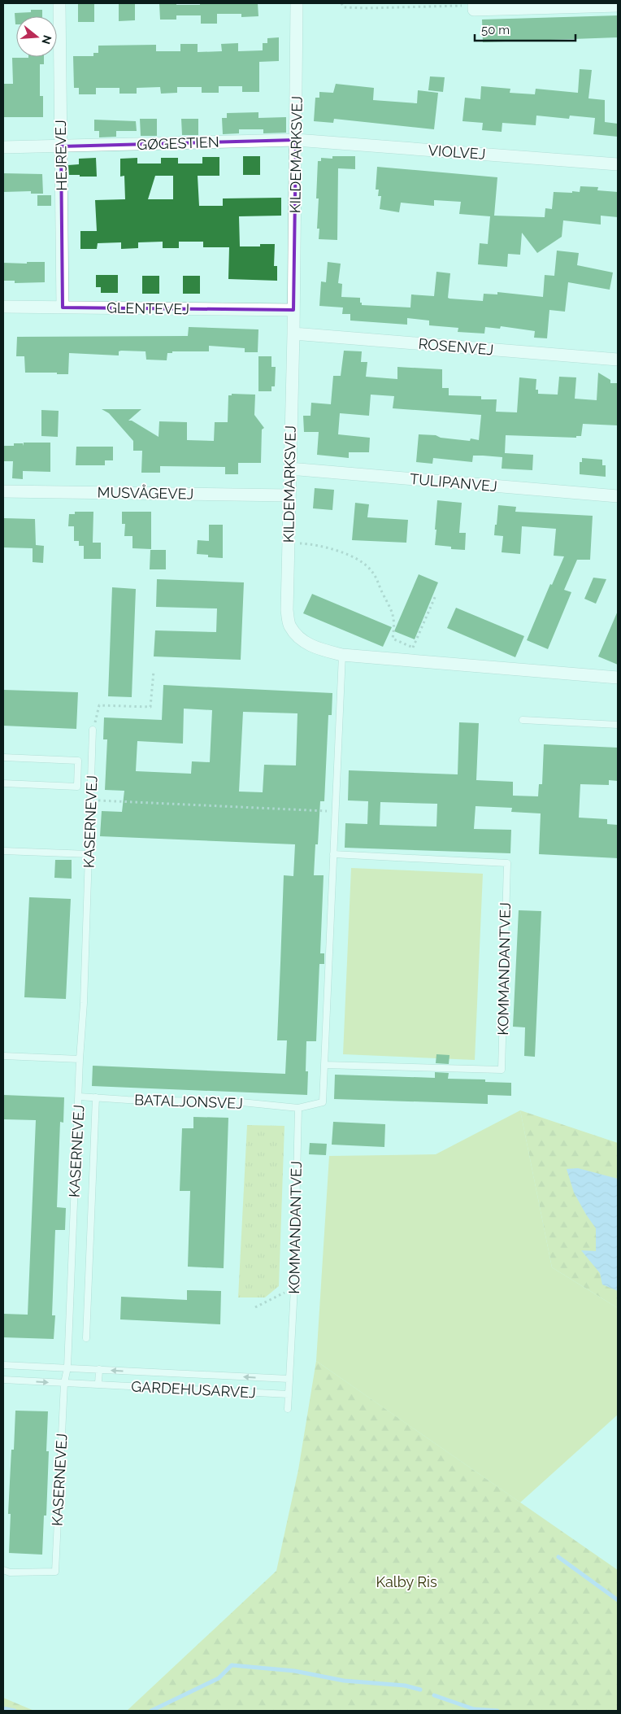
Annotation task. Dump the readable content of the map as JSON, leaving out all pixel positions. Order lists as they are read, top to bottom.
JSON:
{
  "streets": {
    "street": [
      "GØGESTIEN",
      "VIOLVEJ",
      "KILDEMARKSVEJ",
      "HEJREVEJ",
      "GLENTEVEJ",
      "ROSENVEJ",
      "TULIPANVEJ",
      "MUSVÅGEVEJ"
    ],
    "lane": [
      "KASERNEVEJ",
      "KOMMANDANTVEJ",
      "BATALJONSVEJ",
      "GARDEHUSARVEJ"
    ]
  },
  "crossings": [
    ["GØGESTIEN", "VIOLVEJ"],
    ["GØGESTIEN", "KILDEMARKSVEJ"],
    ["GØGESTIEN", "HEJREVEJ"],
    ["VIOLVEJ", "KILDEMARKSVEJ"],
    ["KILDEMARKSVEJ", "GLENTEVEJ"],
    ["KILDEMARKSVEJ", "ROSENVEJ"],
    ["KILDEMARKSVEJ", "TULIPANVEJ"],
    ["KILDEMARKSVEJ", "MUSVÅGEVEJ"],
    ["HEJREVEJ", "GLENTEVEJ"],
    ["KASERNEVEJ", "BATALJONSVEJ"],
    ["KASERNEVEJ", "GARDEHUSARVEJ"],
    ["KOMMANDANTVEJ", "BATALJONSVEJ"],
    ["KOMMANDANTVEJ", "GARDEHUSARVEJ"]
  ],
  "parks": ["Kalby Ris"],
  "scale_bar": "50 m",
  "north": "right"
}
